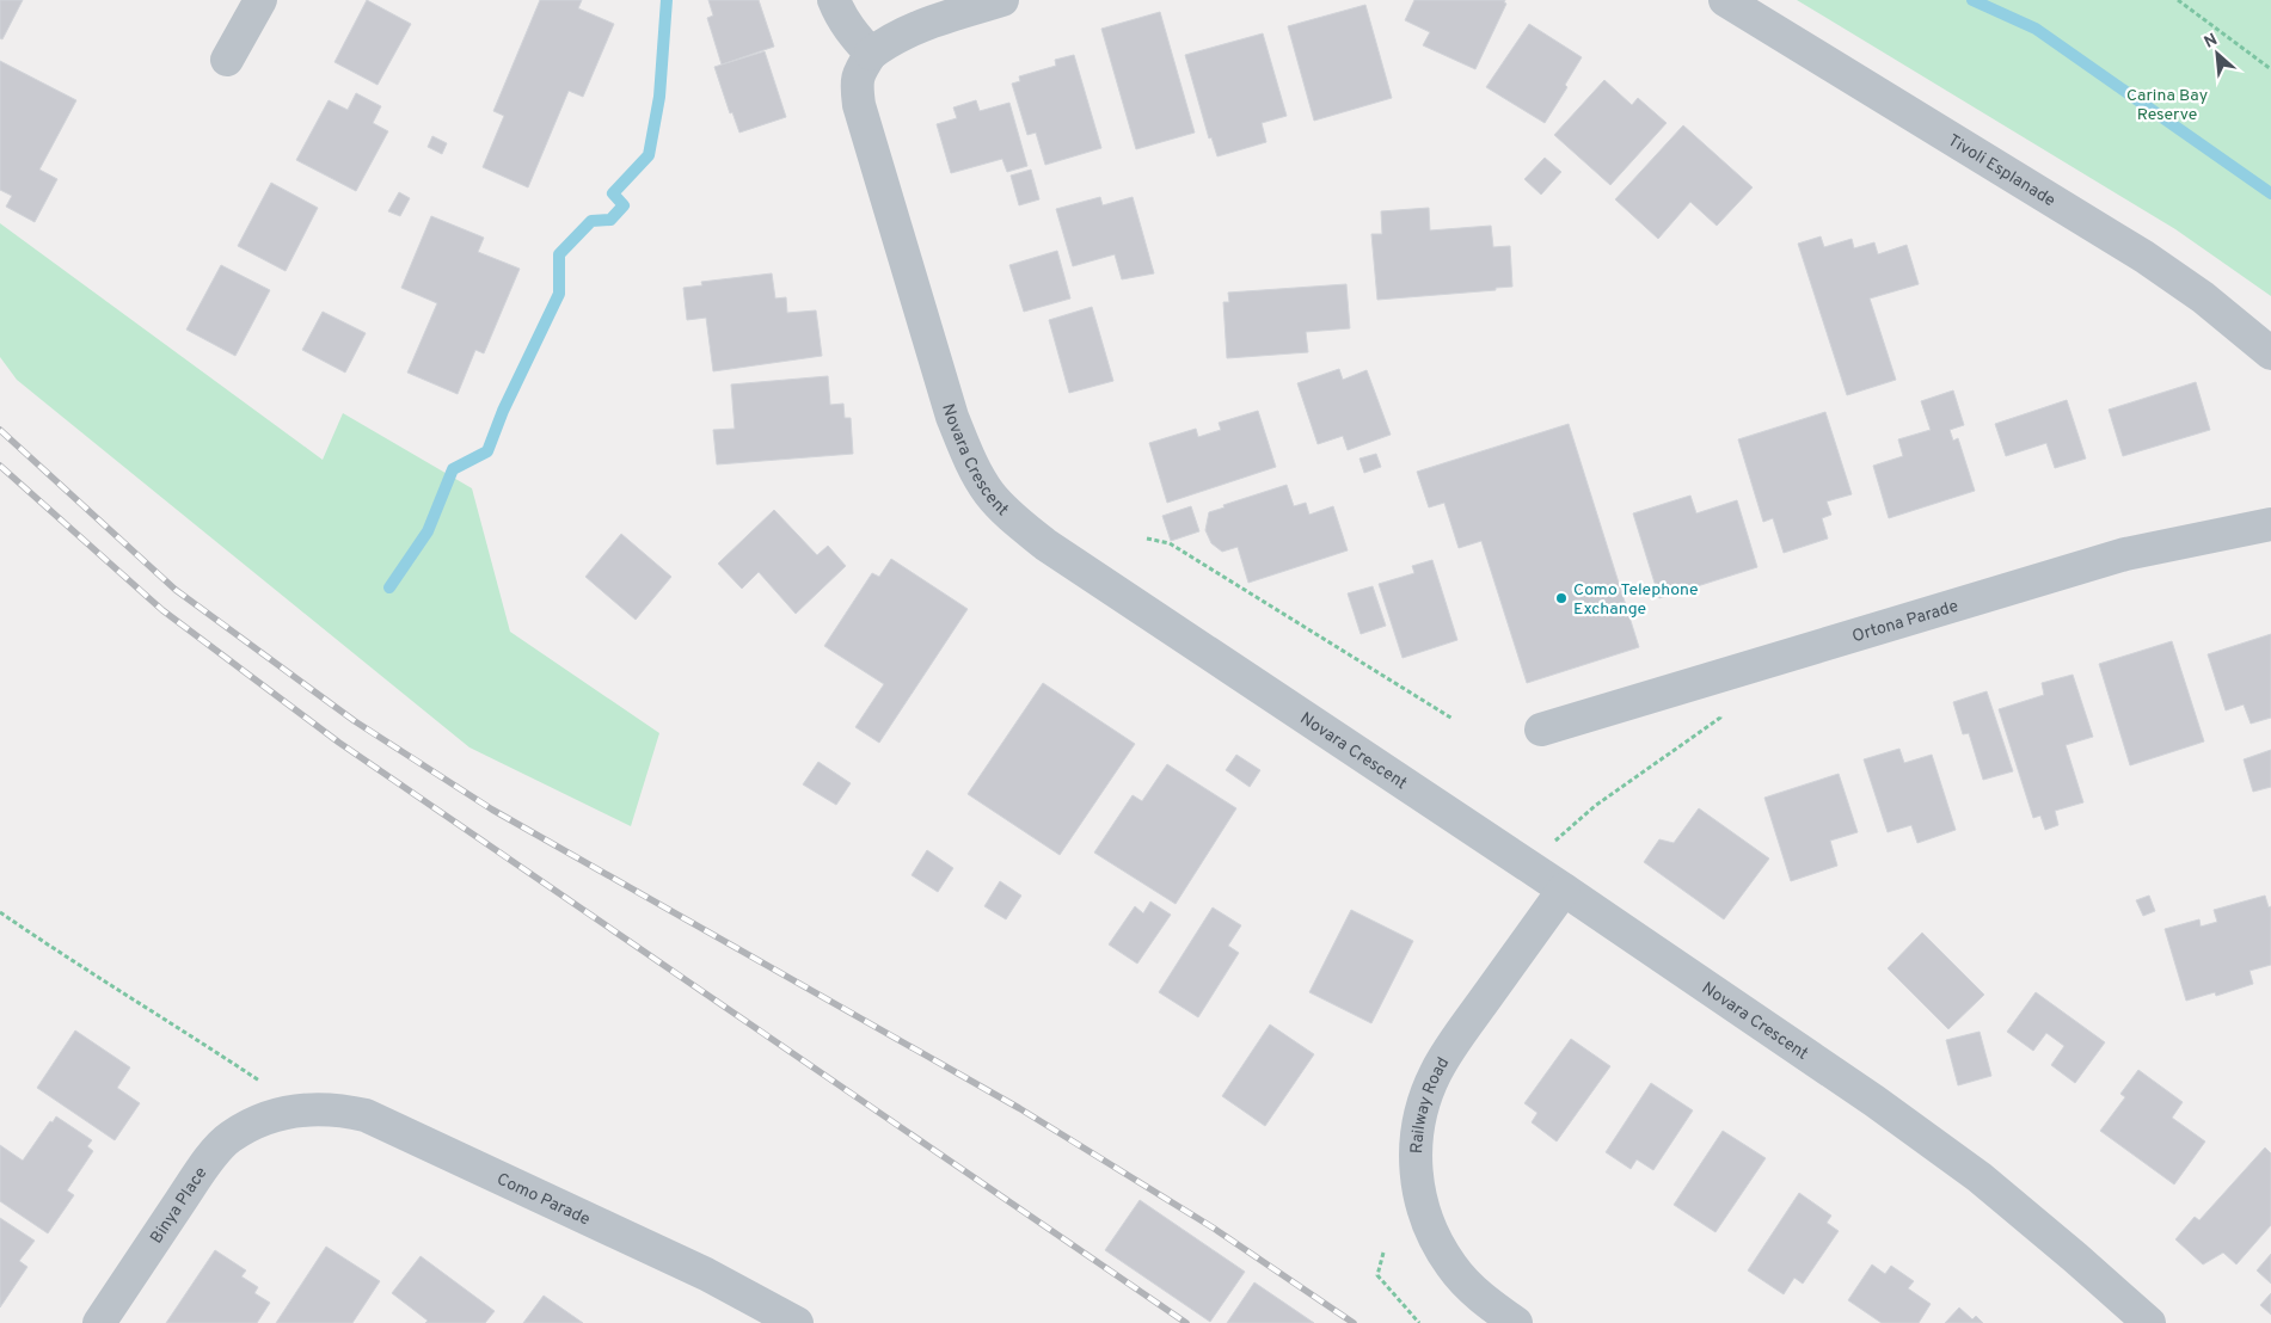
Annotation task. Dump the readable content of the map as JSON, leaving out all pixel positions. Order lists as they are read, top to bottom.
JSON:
{
  "streets": {
    "street": [
      "Tivoli Esplanade",
      "Novara Crescent",
      "Ortona Parade",
      "Railway Road",
      "Como Parade",
      "Binya Place"
    ]
  },
  "crossings": [
    ["Novara Crescent", "Railway Road"],
    ["Como Parade", "Binya Place"]
  ],
  "parks": ["Carina Bay Reserve"],
  "places": ["Como Telephone Exchange"],
  "north": "top left"
}
